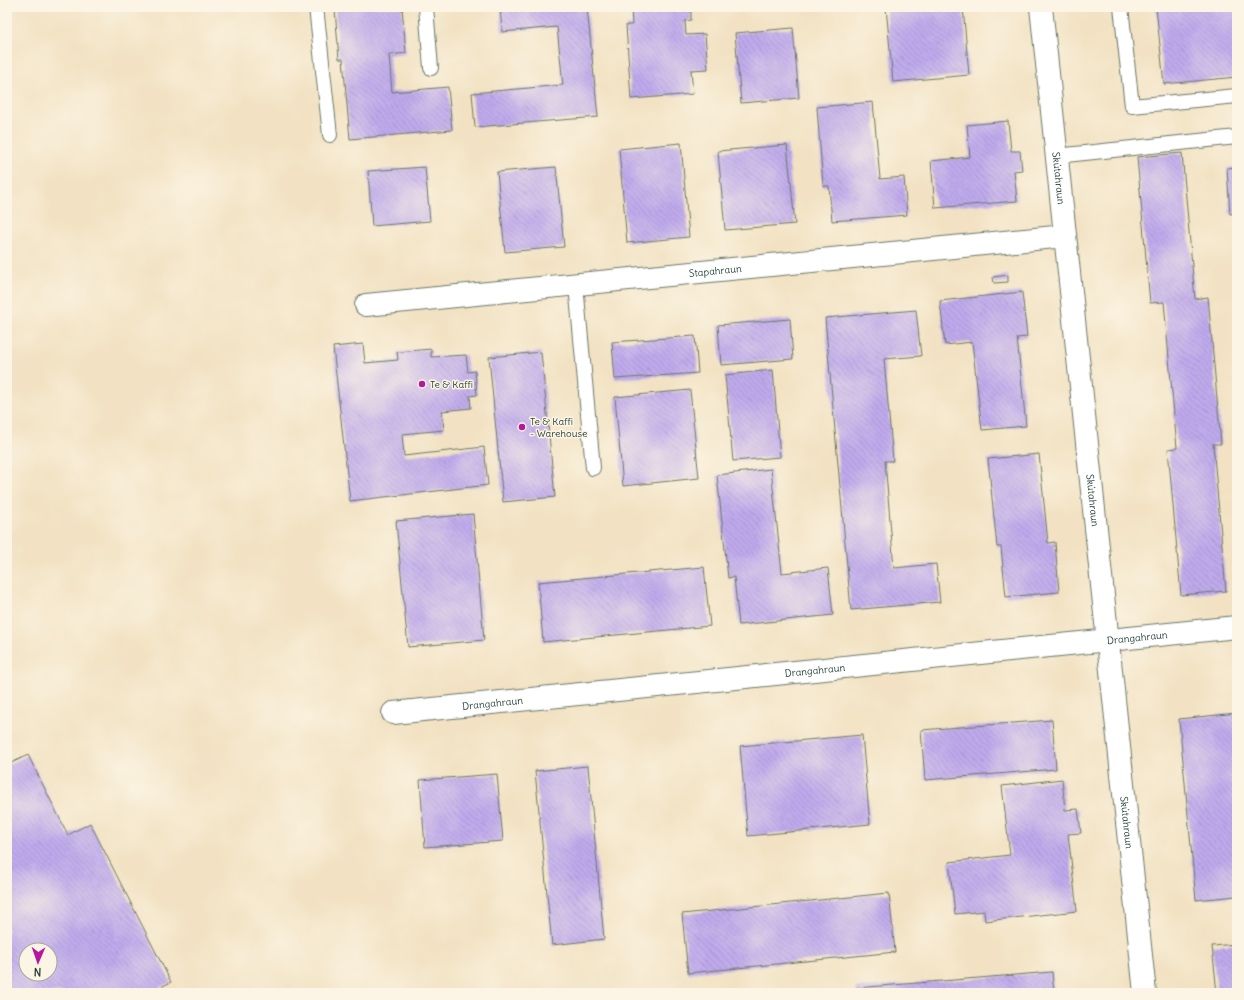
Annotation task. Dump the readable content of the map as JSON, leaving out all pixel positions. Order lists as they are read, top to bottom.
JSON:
{
  "streets": {
    "street": ["Skútahraun", "Stapahraun", "Drangahraun"]
  },
  "crossings": [
    ["Skútahraun", "Stapahraun"],
    ["Skútahraun", "Drangahraun"]
  ],
  "places": ["Te & Kaffi", "Te & Kaffi - Warehouse"],
  "north": "bottom"
}
